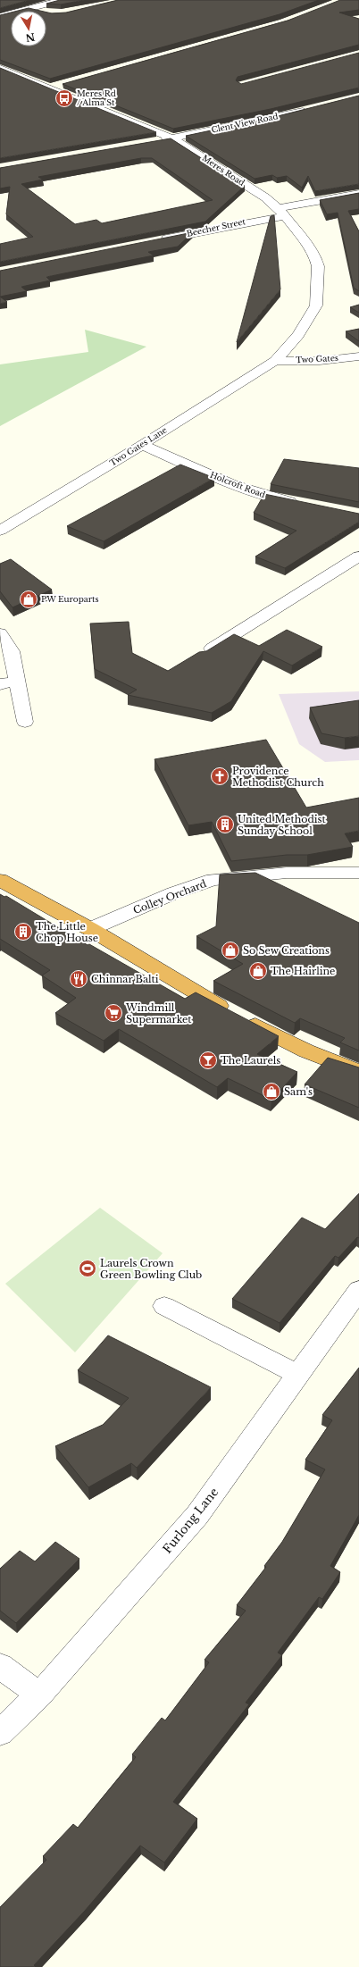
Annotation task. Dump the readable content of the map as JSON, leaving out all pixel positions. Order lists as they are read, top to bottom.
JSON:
{
  "streets": {
    "street": [
      "Clent View Road",
      "Meres Road",
      "Beecher Street",
      "Two Gates",
      "Two Gates Lane",
      "Holcroft Road",
      "Colley Orchard",
      "Furlong Lane"
    ]
  },
  "crossings": [
    ["Clent View Road", "Meres Road"],
    ["Meres Road", "Beecher Street"],
    ["Meres Road", "Two Gates"],
    ["Meres Road", "Two Gates Lane"],
    ["Two Gates", "Two Gates Lane"],
    ["Two Gates Lane", "Holcroft Road"]
  ],
  "places": {
    "bus stop": ["Meres Rd / Alma St"],
    "shop": [
      "PW Europarts",
      "So Sew Creations",
      "The Hairline",
      "Sam's"
    ],
    "church": ["Providence Methodist Church"],
    "building": ["United Methodist Sunday School", "The Little Chop House"],
    "restaurant": ["Chinnar Balti"],
    "supermarket": ["Windmill Supermarket"],
    "bar": ["The Laurels"],
    "sports": ["Laurels Crown Green Bowling Club"]
  },
  "north": "bottom"
}
